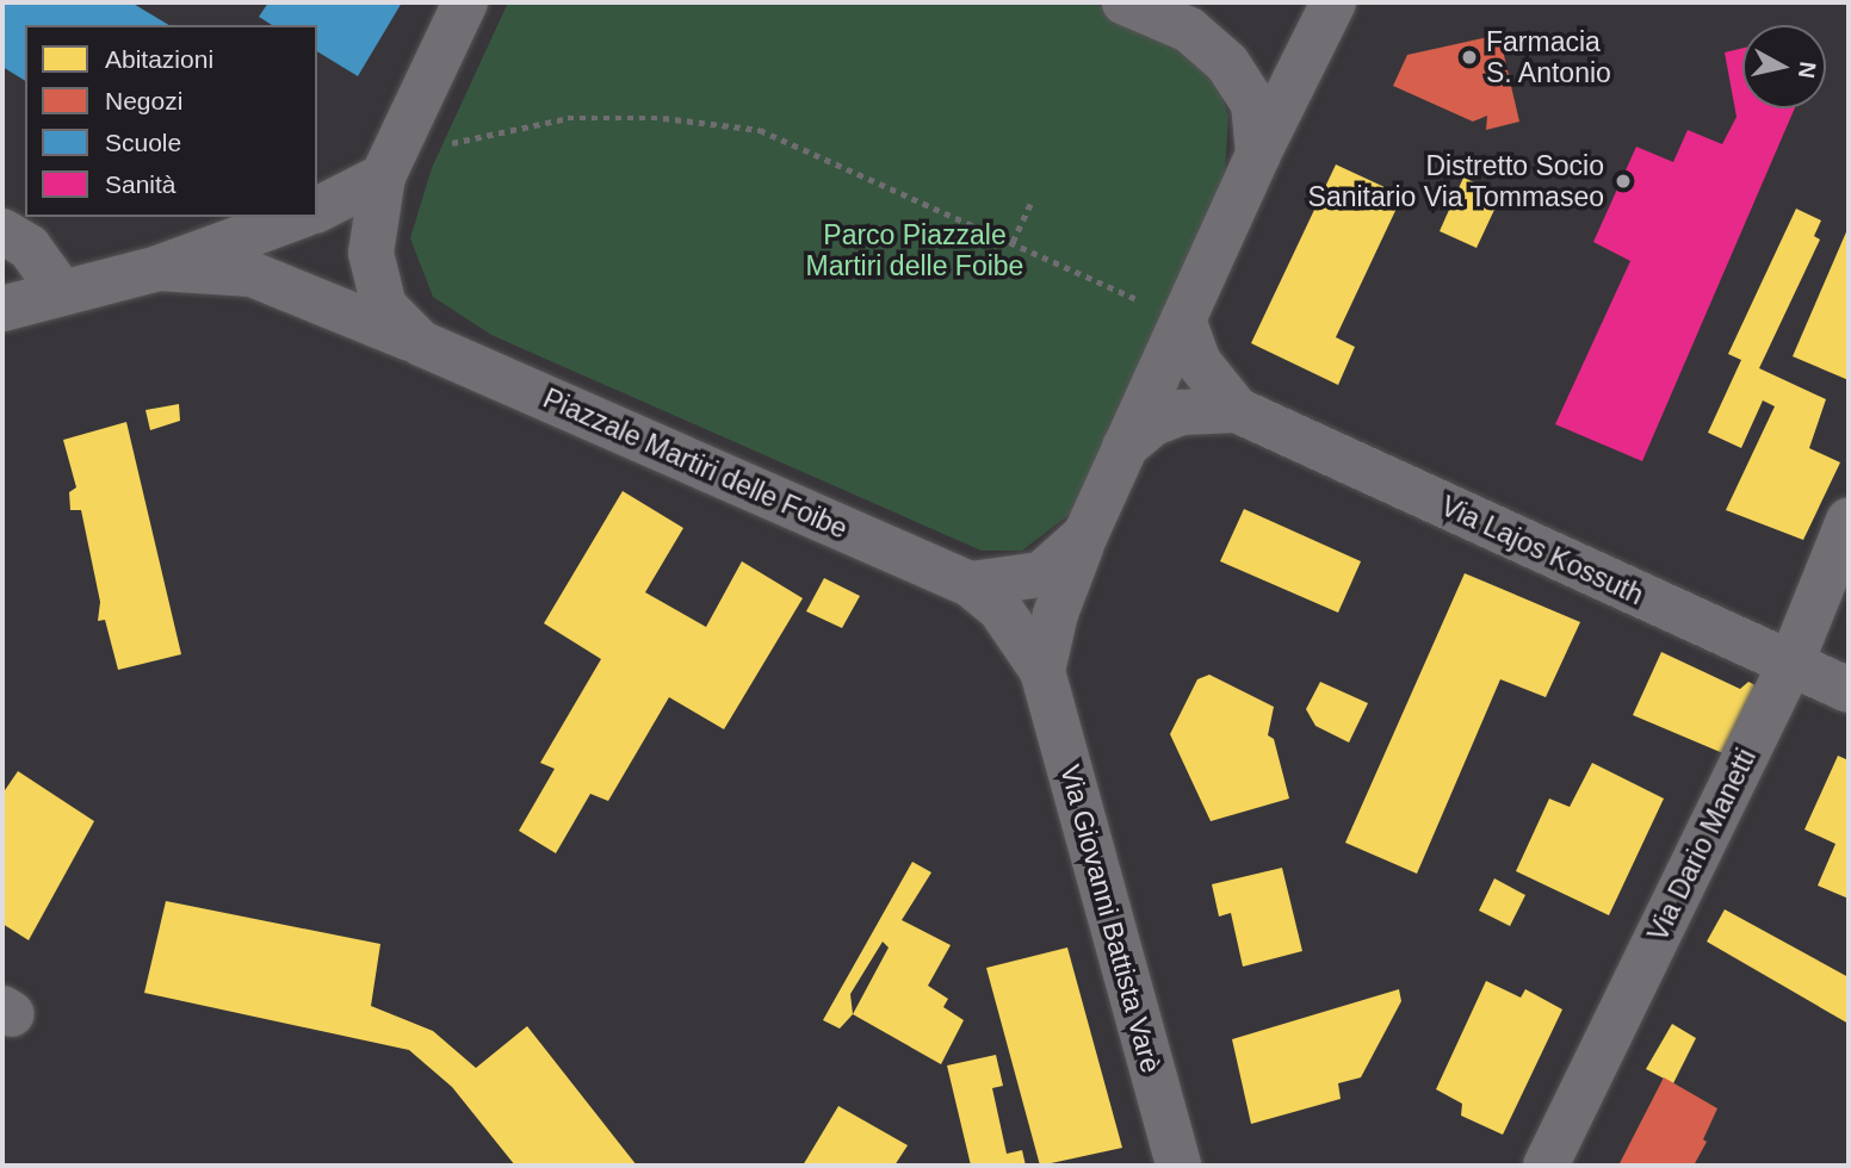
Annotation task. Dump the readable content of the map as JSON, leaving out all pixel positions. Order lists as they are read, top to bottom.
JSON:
{
  "streets": {
    "street": [
      "Piazzale Martiri delle Foibe",
      "Via Lajos Kossuth",
      "Via Dario Manetti",
      "Via Giovanni Battista Varè"
    ]
  },
  "crossings": [
    ["Piazzale Martiri delle Foibe", "Via Giovanni Battista Varè"],
    ["Via Lajos Kossuth", "Via Dario Manetti"]
  ],
  "parks": ["Parco Piazzale Martiri delle Foibe"],
  "places": ["Farmacia S. Antonio", "Distretto Socio Sanitario Via Tommaseo"],
  "legend": [
    "Abitazioni",
    "Negozi",
    "Scuole",
    "Sanità"
  ],
  "north": "right"
}
